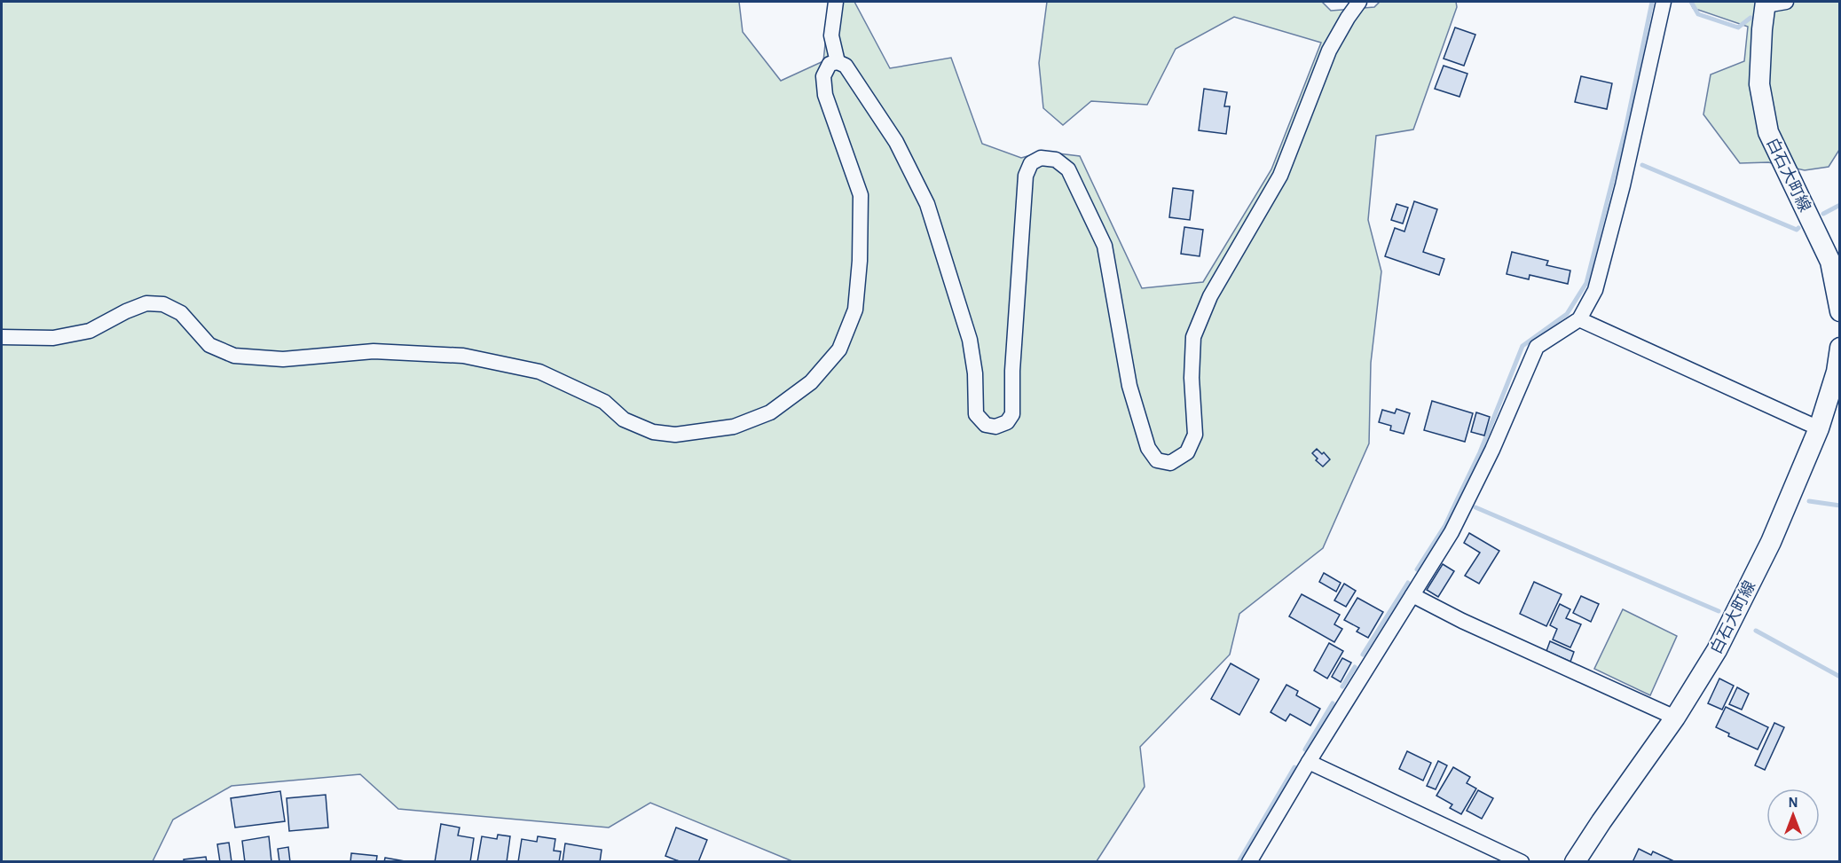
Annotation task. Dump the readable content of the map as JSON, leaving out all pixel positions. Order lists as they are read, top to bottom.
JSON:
{
  "streets": {
    "main road": ["白石大町線"]
  },
  "north": "top"
}
